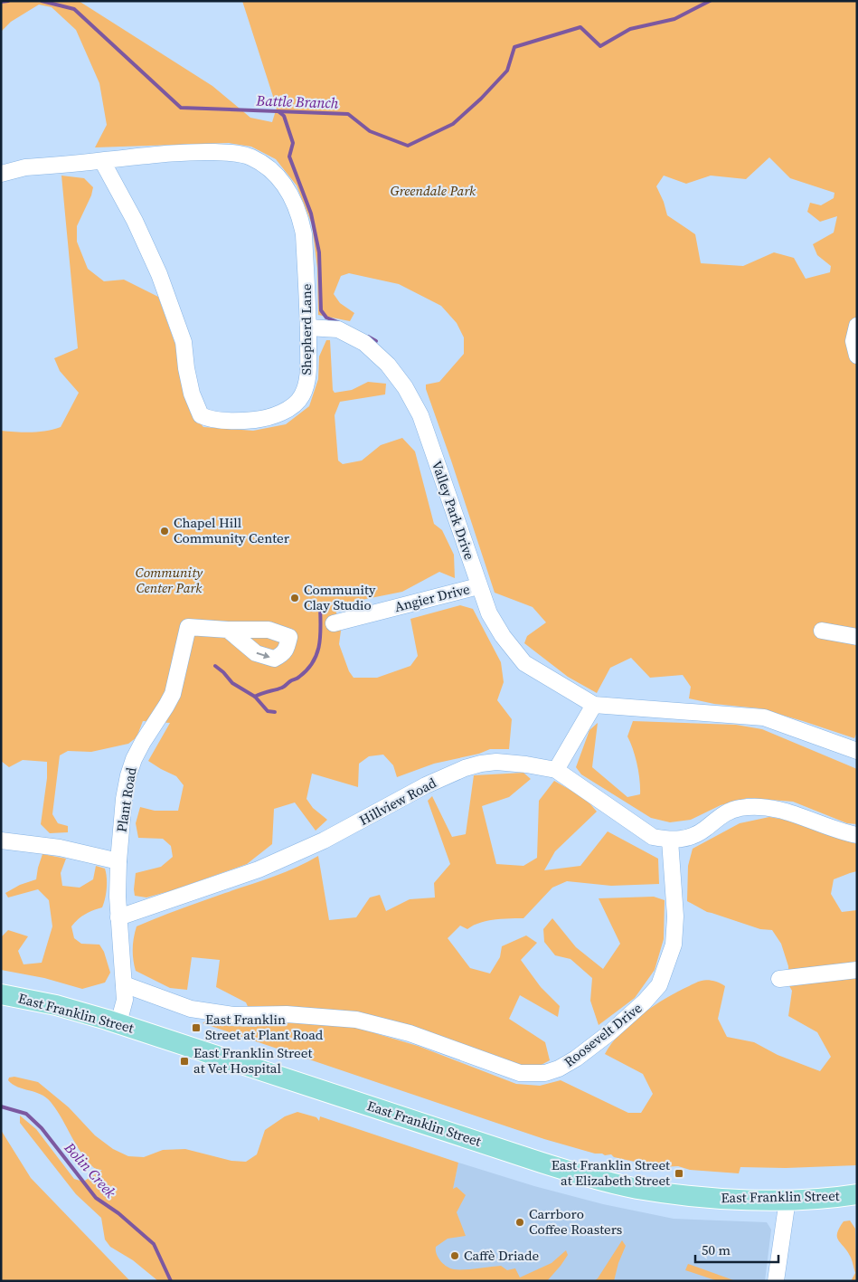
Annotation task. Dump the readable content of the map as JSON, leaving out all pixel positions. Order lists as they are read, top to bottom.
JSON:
{
  "streets": {
    "main road": ["East Franklin Street"],
    "street": [
      "Shepherd Lane",
      "Valley Park Drive",
      "Angier Drive",
      "Plant Road",
      "Hillview Road",
      "Roosevelt Drive"
    ]
  },
  "crossings": [
    ["Shepherd Lane", "Valley Park Drive"],
    ["Valley Park Drive", "Angier Drive"],
    ["Plant Road", "Hillview Road"],
    ["Plant Road", "East Franklin Street"],
    ["Plant Road", "Roosevelt Drive"],
    ["Hillview Road", "Roosevelt Drive"]
  ],
  "water": ["Battle Branch", "Bolin Creek"],
  "parks": ["Greendale Park", "Community Center Park"],
  "places": {
    "other": [
      "Chapel Hill Community Center",
      "Community Clay Studio",
      "Carrboro Coffee Roasters",
      "Caffè Driade"
    ],
    "transit": ["East Franklin Street at Plant Road", "East Franklin Street at Vet Hospital", "East Franklin Street at Elizabeth Street"]
  },
  "scale_bar": "50 m"
}
